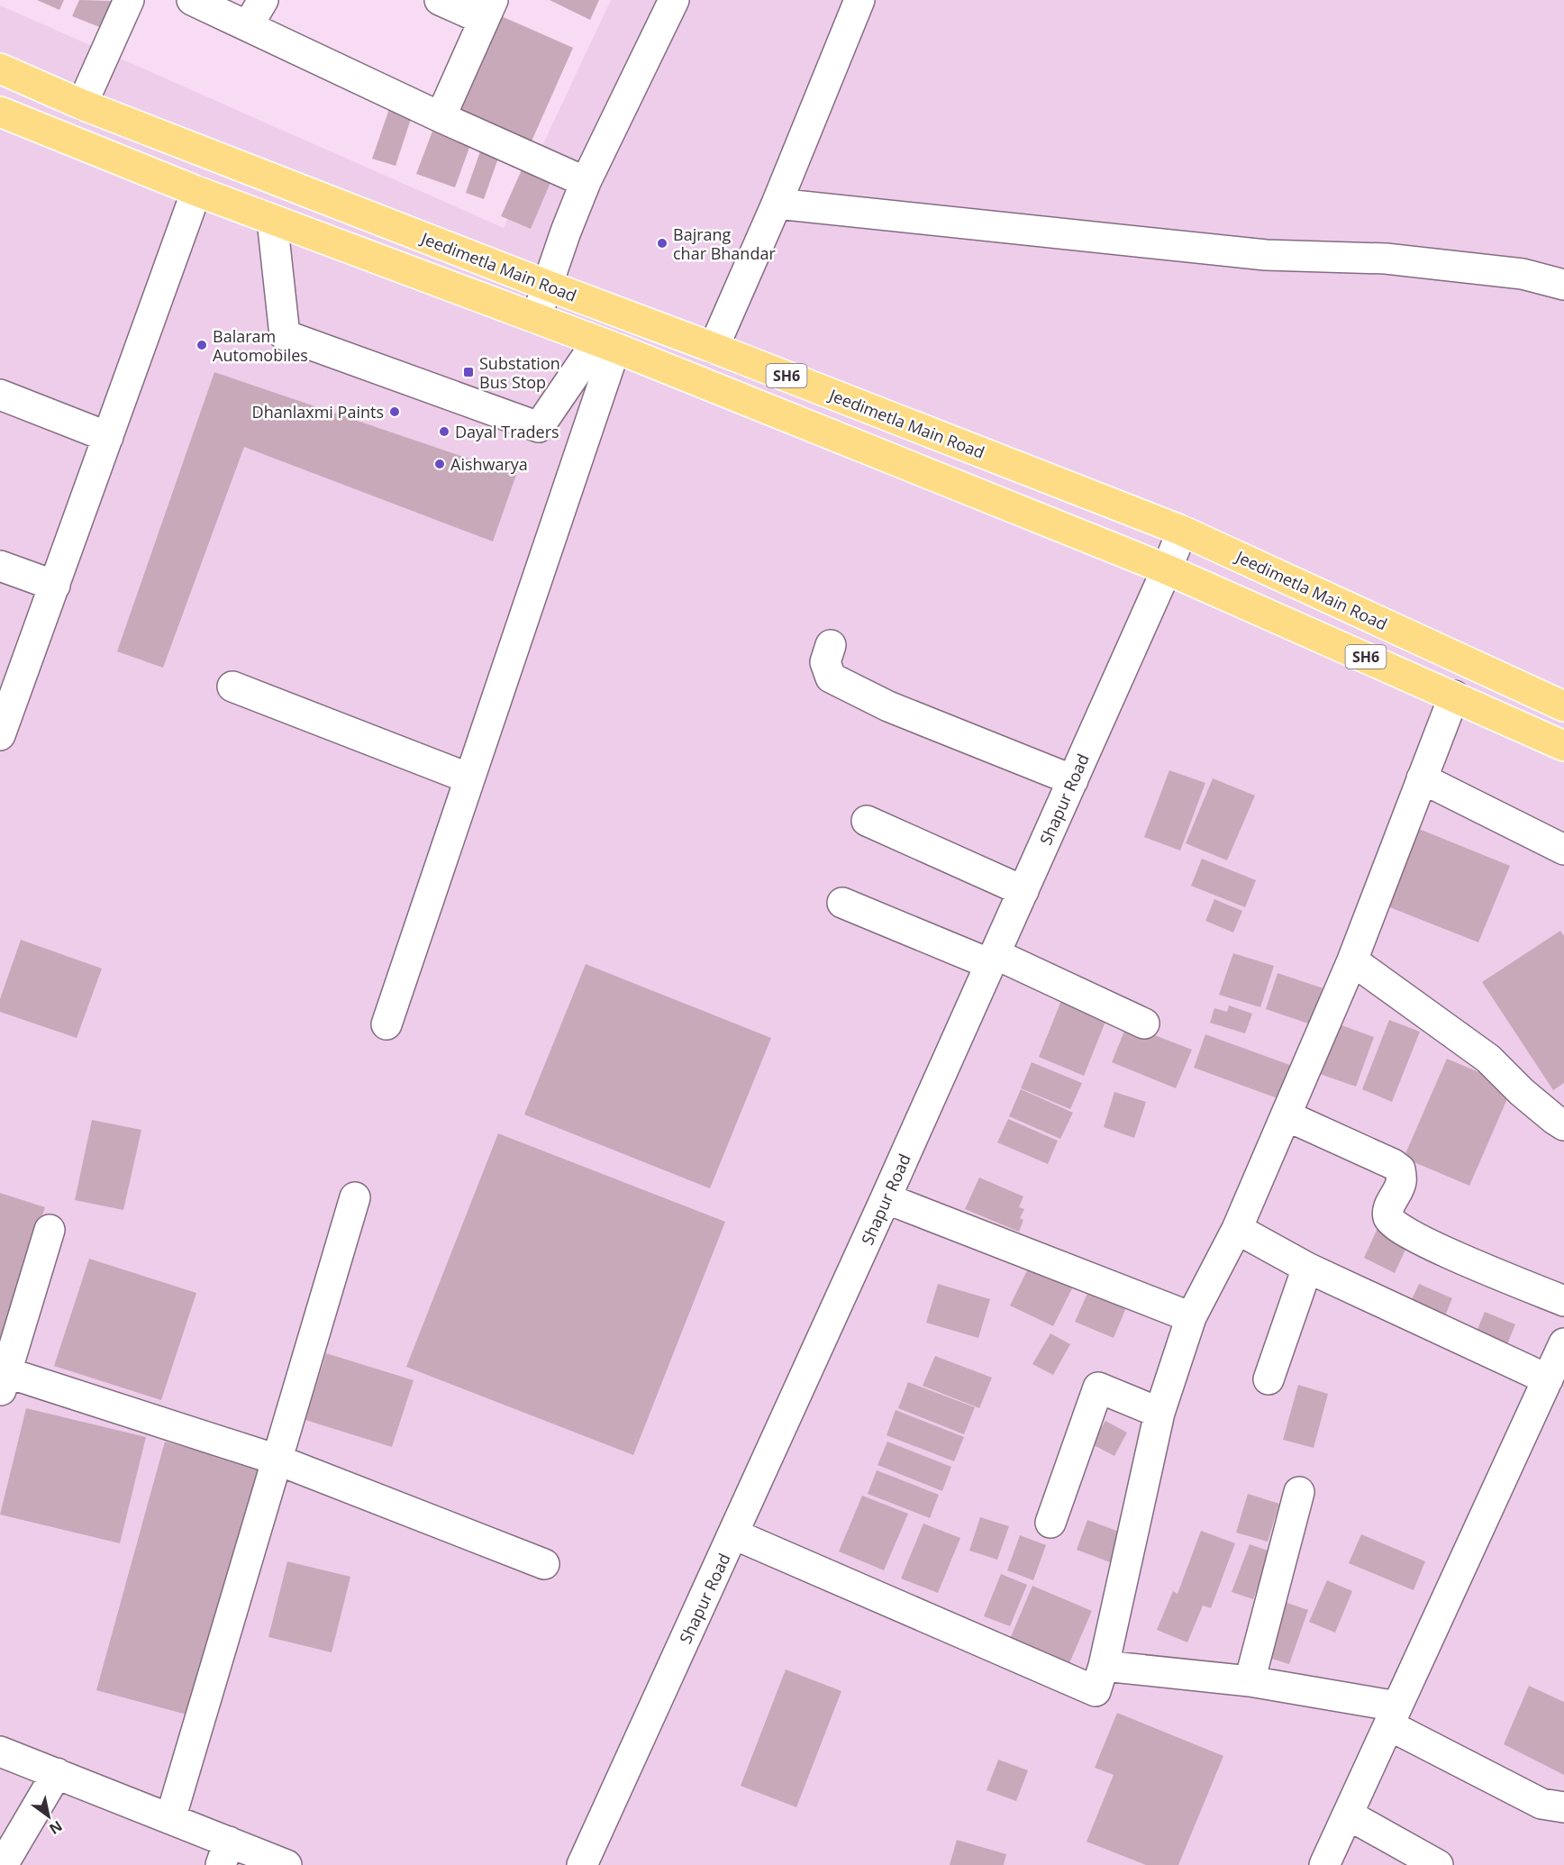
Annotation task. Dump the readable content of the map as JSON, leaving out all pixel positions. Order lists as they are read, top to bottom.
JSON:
{
  "streets": {
    "main road": ["Jeedimetla Main Road", "SH6"],
    "street": ["Shapur Road"]
  },
  "crossings": [
    ["Jeedimetla Main Road", "Shapur Road"],
    ["SH6", "Shapur Road"]
  ],
  "places": {
    "other": [
      "Bajrang char Bhandar",
      "Balaram Automobiles",
      "Dhanlaxmi Paints",
      "Dayal Traders",
      "Aishwarya"
    ],
    "transit": ["Substation Bus Stop"]
  },
  "north": "bottom right"
}
